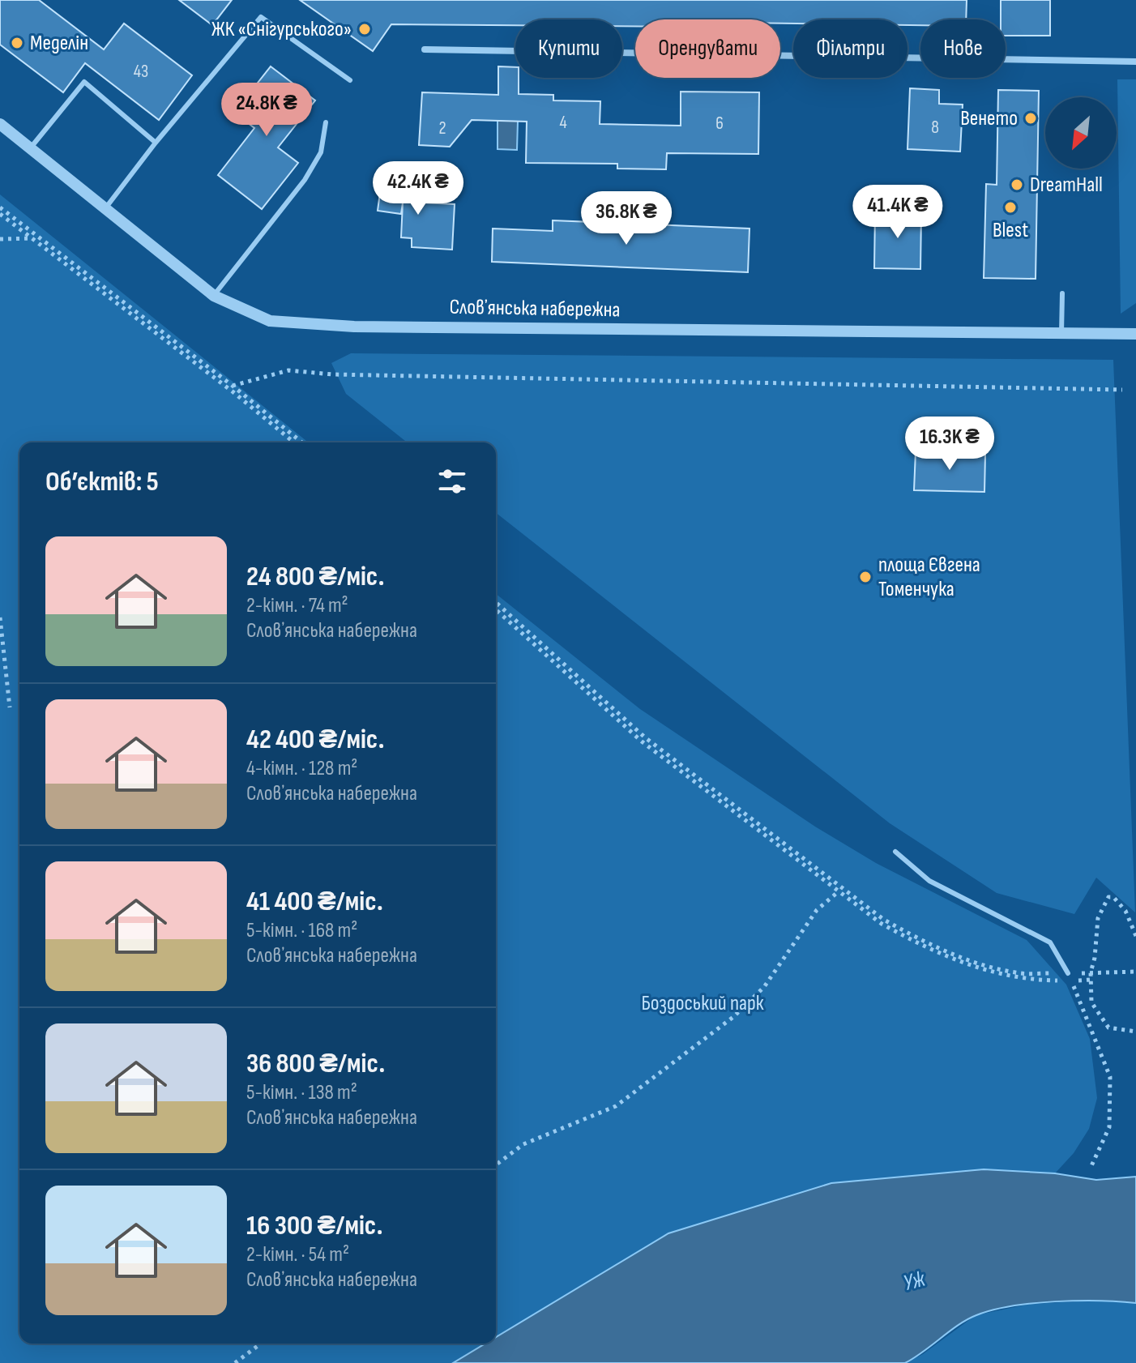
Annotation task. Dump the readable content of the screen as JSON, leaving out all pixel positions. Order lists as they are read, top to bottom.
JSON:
{
  "streets": {
    "street": ["Словʼянська набережна"]
  },
  "water": ["Уж"],
  "parks": ["Боздоський парк"],
  "places": [
    "ЖК «Снігурського»",
    "Меделін",
    "Венето",
    "DreamHall",
    "Blest",
    "площа Євгена Томенчука"
  ],
  "house_numbers": [
    "43",
    "4",
    "6",
    "8",
    "2"
  ],
  "north": "bottom left",
  "page": {
    "chip": [
      "Купити",
      "Орендувати",
      "Фільтри",
      "Нове"
    ],
    "price": [
      "24.8K ₴",
      "42.4K ₴",
      "41.4K ₴",
      "36.8K ₴",
      "16.3K ₴"
    ],
    "heading": "Об’єктів: 5",
    "list": [
      {
        "name": "24 800 ₴/міс.",
        "note": "2-кімн. · 74 m² · Словʼянська набережна"
      },
      {
        "name": "42 400 ₴/міс.",
        "note": "4-кімн. · 128 m² · Словʼянська набережна"
      },
      {
        "name": "41 400 ₴/міс.",
        "note": "5-кімн. · 168 m² · Словʼянська набережна"
      },
      {
        "name": "36 800 ₴/міс.",
        "note": "5-кімн. · 138 m² · Словʼянська набережна"
      },
      {
        "name": "16 300 ₴/міс.",
        "note": "2-кімн. · 54 m² · Словʼянська набережна"
      }
    ]
  }
}
